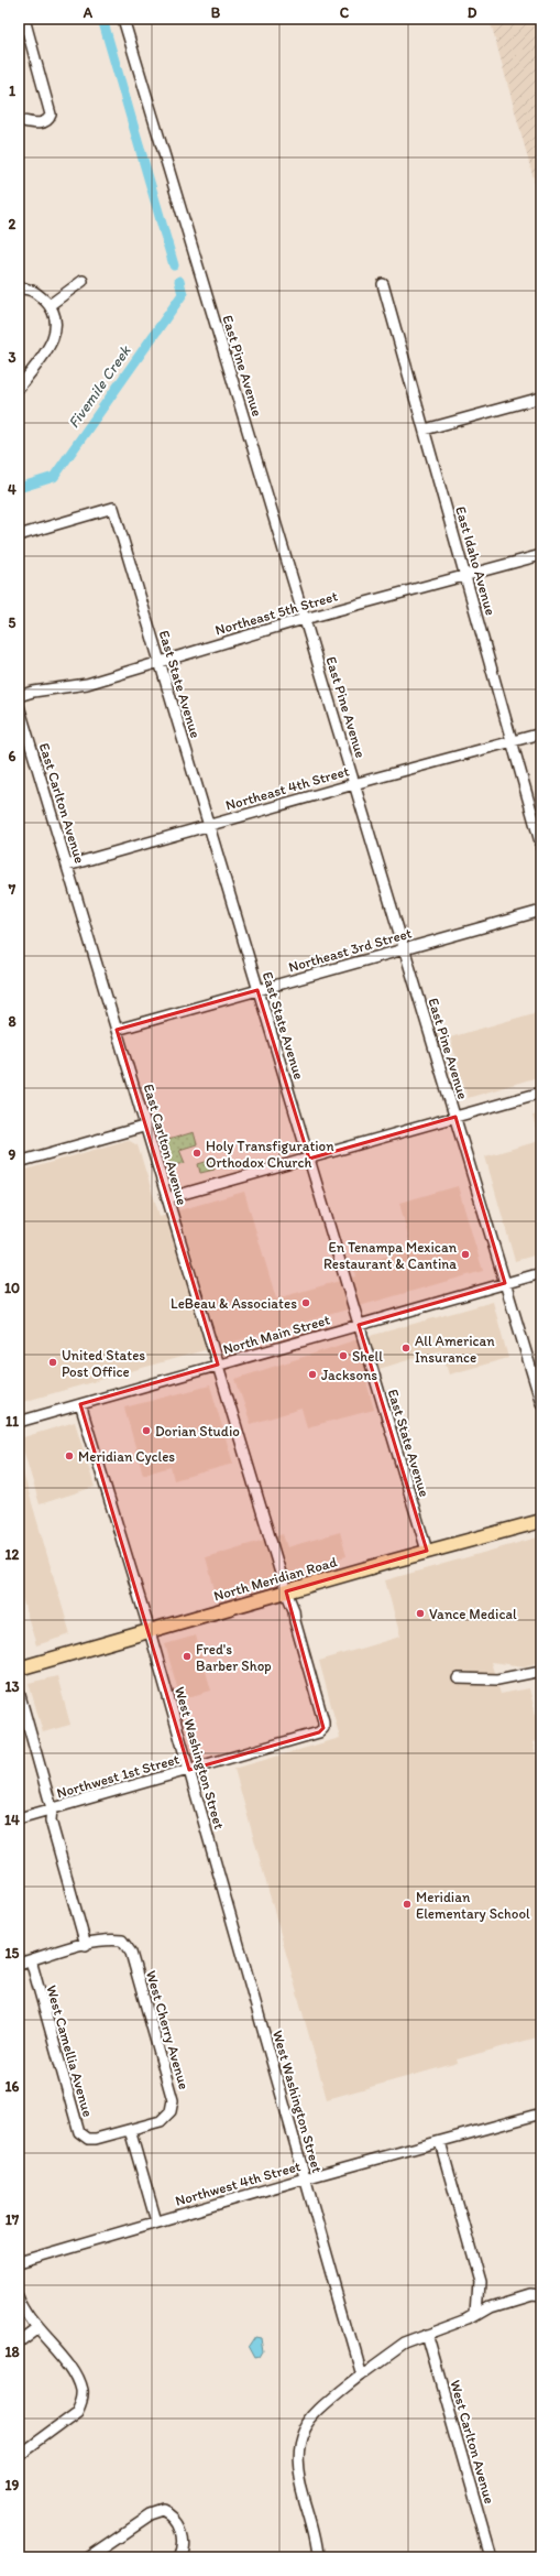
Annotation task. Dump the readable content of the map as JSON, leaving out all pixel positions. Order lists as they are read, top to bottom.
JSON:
{
  "streets": {
    "main road": ["North Meridian Road"],
    "street": [
      "East Pine Avenue",
      "East Idaho Avenue",
      "Northeast 5th Street",
      "East State Avenue",
      "Northeast 4th Street",
      "East Carlton Avenue",
      "Northeast 3rd Street",
      "North Main Street",
      "West Washington Street",
      "Northwest 1st Street",
      "West Cherry Avenue",
      "West Camellia Avenue",
      "Northwest 4th Street",
      "West Carlton Avenue"
    ]
  },
  "crossings": [
    ["East Pine Avenue", "Northeast 5th Street"],
    ["East Pine Avenue", "Northeast 4th Street"],
    ["East Pine Avenue", "Northeast 3rd Street"],
    ["East Pine Avenue", "North Main Street"],
    ["East Idaho Avenue", "Northeast 5th Street"],
    ["East Idaho Avenue", "Northeast 4th Street"],
    ["Northeast 5th Street", "East State Avenue"],
    ["East State Avenue", "Northeast 4th Street"],
    ["East State Avenue", "Northeast 3rd Street"],
    ["East State Avenue", "North Main Street"],
    ["East State Avenue", "North Meridian Road"],
    ["Northeast 4th Street", "East Carlton Avenue"],
    ["East Carlton Avenue", "Northeast 3rd Street"],
    ["East Carlton Avenue", "North Main Street"],
    ["East Carlton Avenue", "North Meridian Road"],
    ["East Carlton Avenue", "Northwest 1st Street"],
    ["North Main Street", "West Washington Street"],
    ["North Meridian Road", "West Washington Street"],
    ["North Meridian Road", "Northwest 1st Street"],
    ["West Washington Street", "Northwest 1st Street"],
    ["West Washington Street", "Northwest 4th Street"],
    ["West Cherry Avenue", "West Camellia Avenue"]
  ],
  "water": ["Fivemile Creek"],
  "places": [
    "Holy Transfiguration Orthodox Church",
    "En Tenampa Mexican Restaurant & Cantina",
    "LeBeau & Associates",
    "All American Insurance",
    "Shell",
    "United States Post Office",
    "Jacksons",
    "Dorian Studio",
    "Meridian Cycles",
    "Vance Medical",
    "Fred's Barber Shop",
    "Meridian Elementary School"
  ],
  "grid": {
    "columns": [
      "A",
      "B",
      "C",
      "D"
    ],
    "rows": [
      "1",
      "2",
      "3",
      "4",
      "5",
      "6",
      "7",
      "8",
      "9",
      "10",
      "11",
      "12",
      "13",
      "14",
      "15",
      "16",
      "17",
      "18",
      "19"
    ]
  }
}
